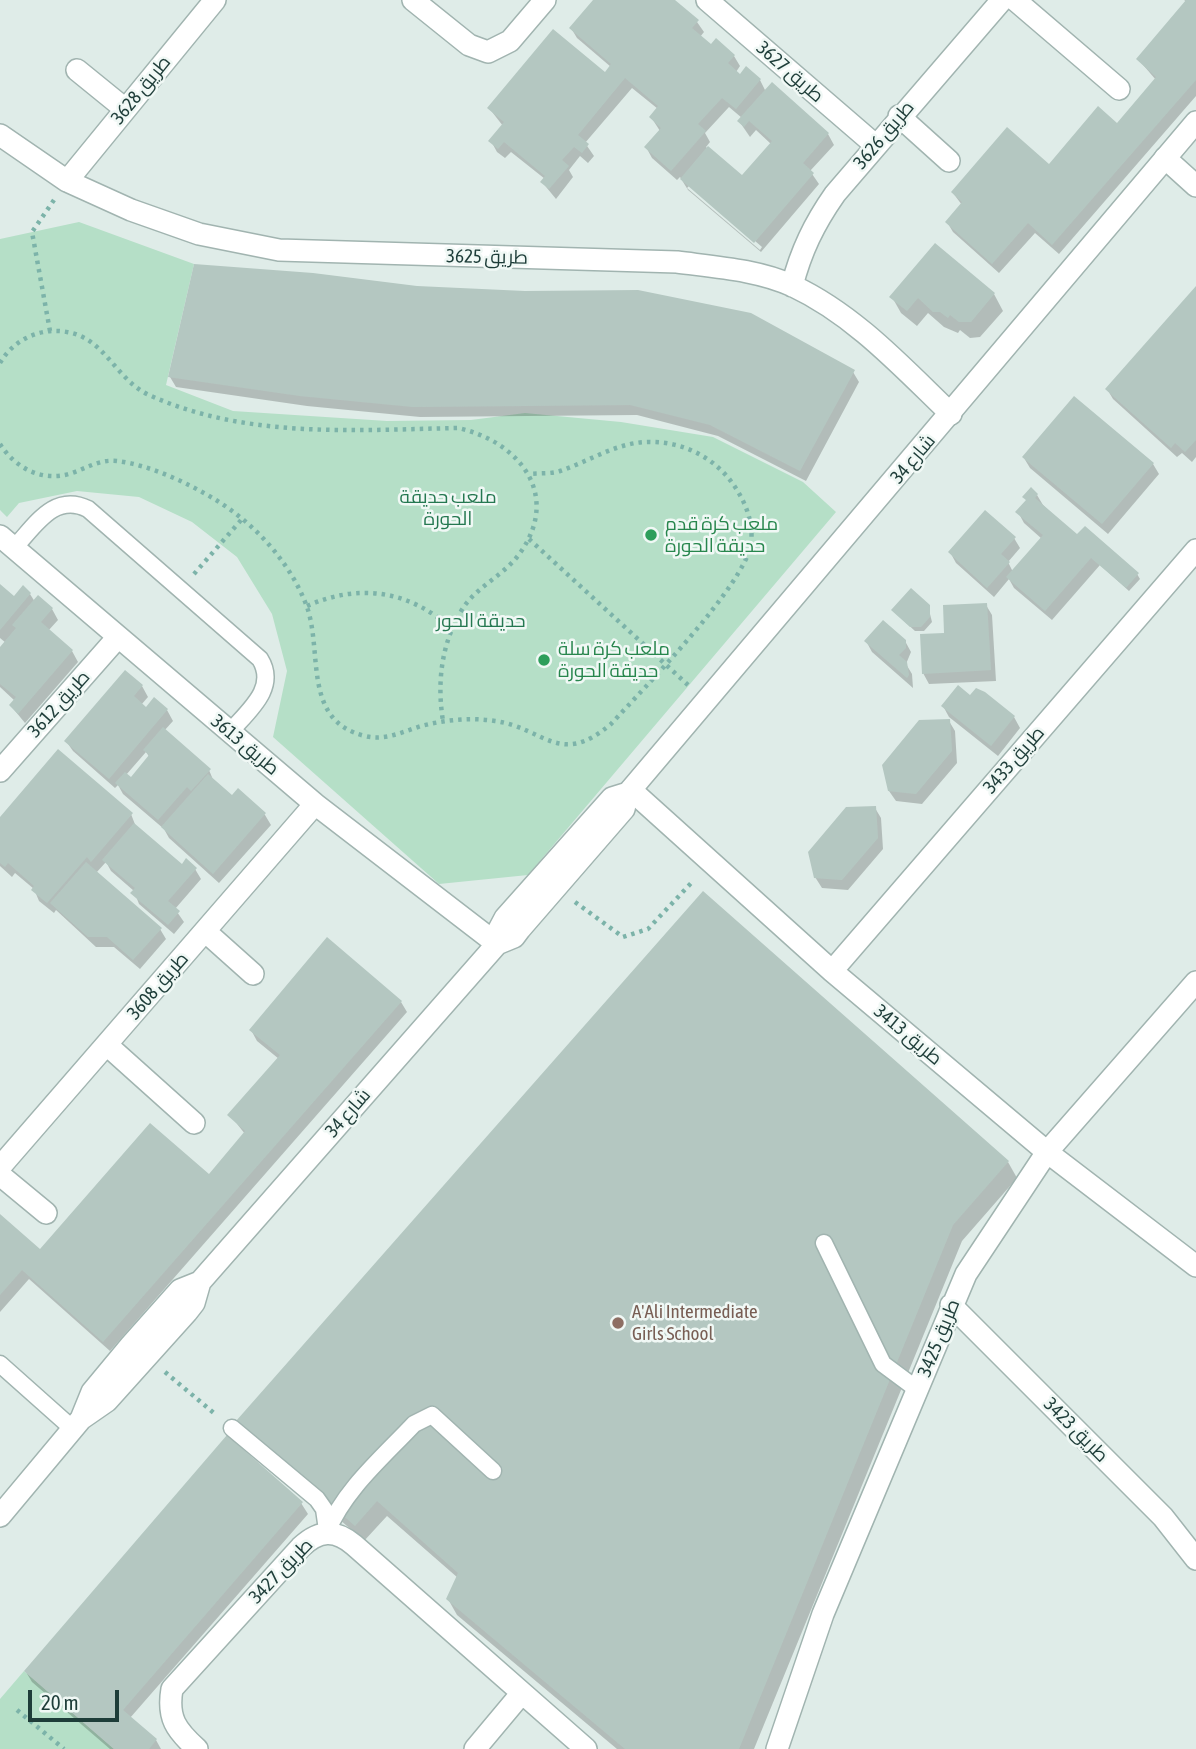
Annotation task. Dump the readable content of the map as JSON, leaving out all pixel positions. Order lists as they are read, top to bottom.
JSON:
{
  "streets": {
    "street": [
      "طريق 3627",
      "طريق 3628",
      "طريق 3626",
      "طريق 3625",
      "شارع 34",
      "طريق 3612",
      "طريق 3613",
      "طريق 3433",
      "طريق 3608",
      "طريق 3413",
      "طريق 3425",
      "طريق 3423",
      "طريق 3427"
    ]
  },
  "crossings": [
    ["طريق 3627", "طريق 3626"],
    ["طريق 3628", "طريق 3625"],
    ["طريق 3626", "طريق 3625"],
    ["طريق 3625", "شارع 34"],
    ["شارع 34", "طريق 3613"],
    ["شارع 34", "طريق 3413"],
    ["طريق 3612", "طريق 3613"],
    ["طريق 3613", "طريق 3608"],
    ["طريق 3433", "طريق 3413"],
    ["طريق 3413", "طريق 3425"],
    ["طريق 3425", "طريق 3423"]
  ],
  "parks": ["ملعب حديقة الحورة", "حديقة الحور"],
  "places": ["ملعب كرة قدم حديقة الحورة", "ملعب كرة سلة حديقة الحورة", "A'Ali Intermediate Girls School"],
  "scale_bar": "20 m"
}
